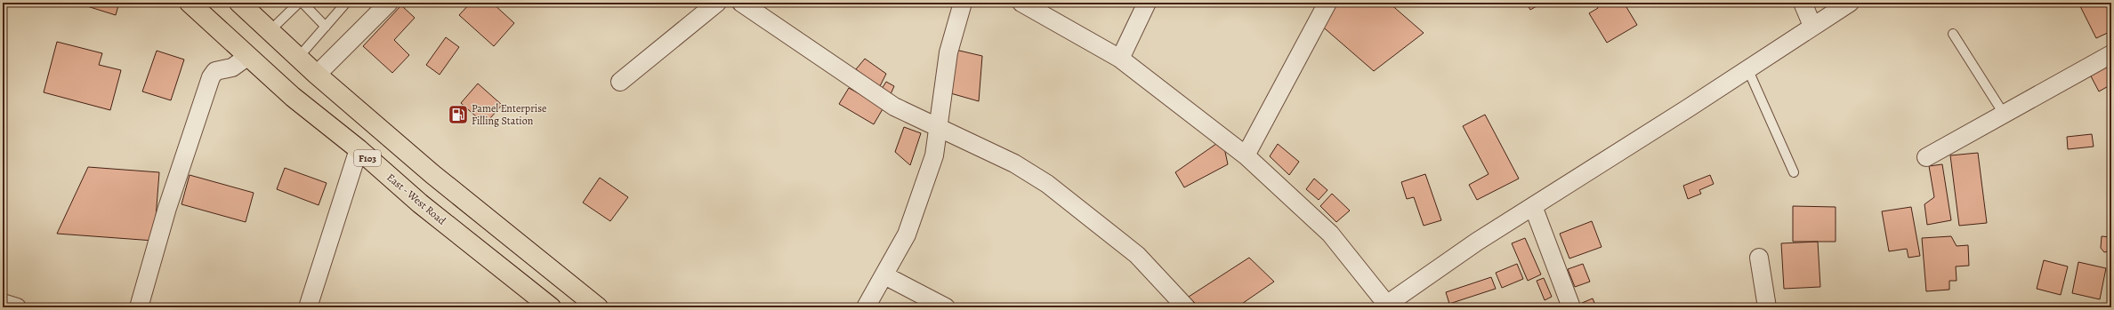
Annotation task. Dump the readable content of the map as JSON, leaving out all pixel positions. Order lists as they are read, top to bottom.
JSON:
{
  "streets": {
    "main road": ["F103", "East - West Road"]
  },
  "places": {
    "fuel station": ["Pamel Enterprise Filling Station"]
  }
}
